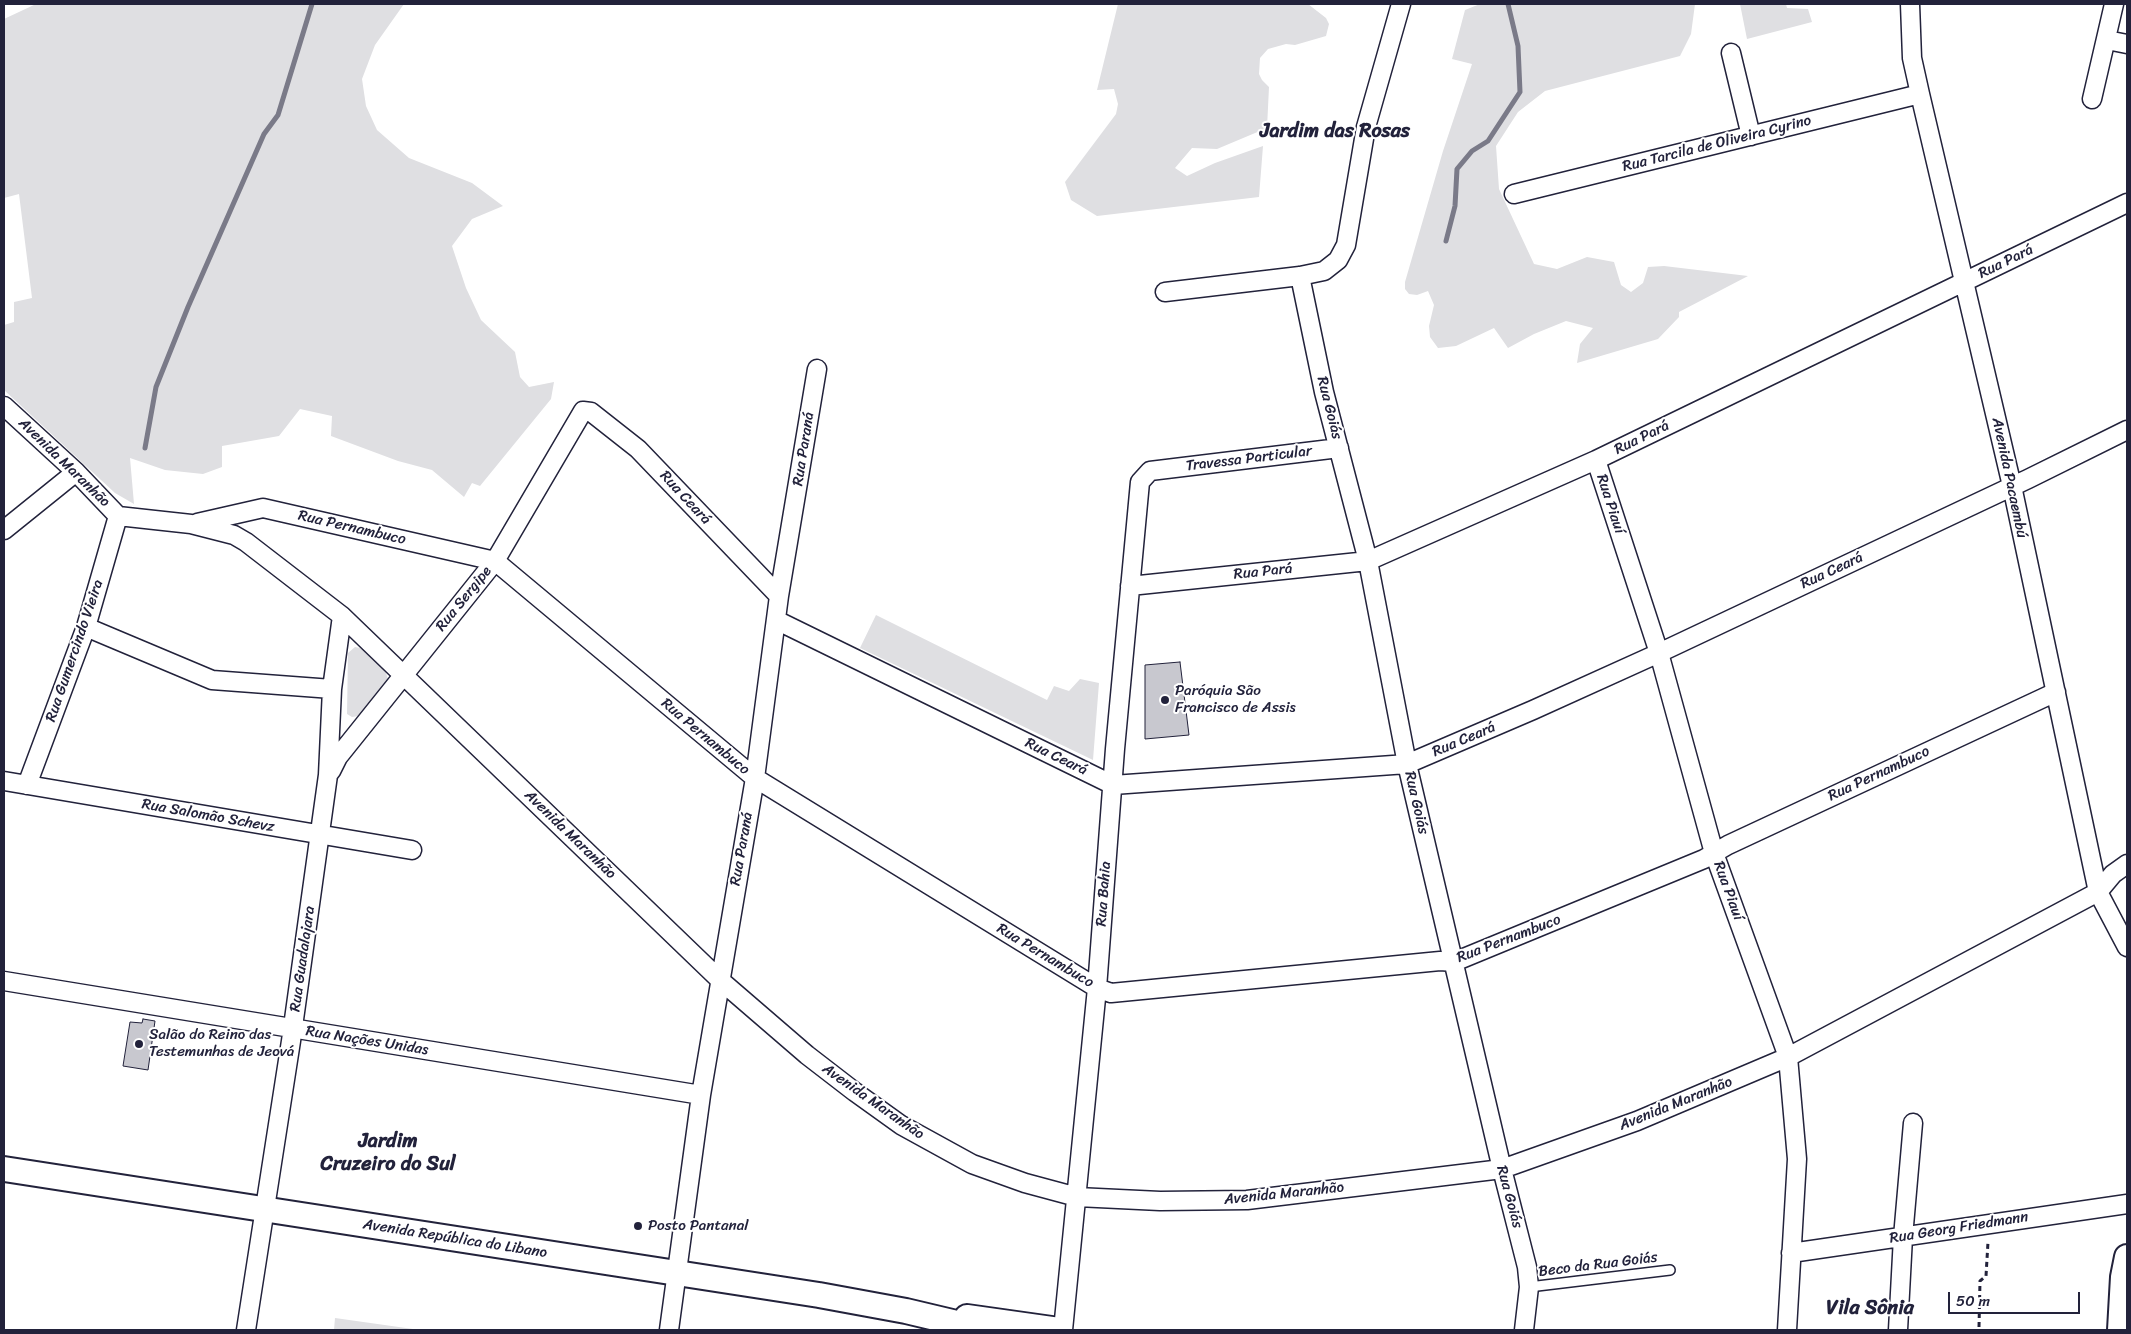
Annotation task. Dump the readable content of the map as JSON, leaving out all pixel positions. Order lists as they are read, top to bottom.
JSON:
{
  "streets": {
    "main road": ["Avenida República do Libano"],
    "street": [
      "Rua Tarcila de Oliveira Cyrino",
      "Rua Pará",
      "Rua Goiás",
      "Rua Paraná",
      "Travessa Particular",
      "Avenida Maranhão",
      "Avenida Pacaembú",
      "Rua Ceará",
      "Rua Piauí",
      "Rua Pernambuco",
      "Rua Sergipe",
      "Rua Gumercindo Vieira",
      "Rua Salomão Schevz",
      "Rua Bahia",
      "Rua Guadalajara",
      "Rua Nações Unidas",
      "Rua Georg Friedmann"
    ],
    "lane": ["Beco da Rua Goiás"]
  },
  "crossings": [
    ["Rua Tarcila de Oliveira Cyrino", "Avenida Pacaembú"],
    ["Rua Pará", "Rua Goiás"],
    ["Rua Pará", "Avenida Pacaembú"],
    ["Rua Pará", "Rua Piauí"],
    ["Rua Pará", "Rua Bahia"],
    ["Rua Goiás", "Travessa Particular"],
    ["Rua Goiás", "Avenida Maranhão"],
    ["Rua Goiás", "Rua Ceará"],
    ["Rua Goiás", "Rua Pernambuco"],
    ["Rua Goiás", "Beco da Rua Goiás"],
    ["Rua Paraná", "Avenida Maranhão"],
    ["Rua Paraná", "Rua Ceará"],
    ["Rua Paraná", "Rua Pernambuco"],
    ["Rua Paraná", "Rua Nações Unidas"],
    ["Rua Paraná", "Avenida República do Libano"],
    ["Travessa Particular", "Rua Bahia"],
    ["Avenida Maranhão", "Avenida Pacaembú"],
    ["Avenida Maranhão", "Rua Piauí"],
    ["Avenida Maranhão", "Rua Pernambuco"],
    ["Avenida Maranhão", "Rua Sergipe"],
    ["Avenida Maranhão", "Rua Gumercindo Vieira"],
    ["Avenida Maranhão", "Rua Bahia"],
    ["Avenida Maranhão", "Rua Guadalajara"],
    ["Avenida Pacaembú", "Rua Ceará"],
    ["Avenida Pacaembú", "Rua Pernambuco"],
    ["Rua Ceará", "Rua Piauí"],
    ["Rua Ceará", "Rua Sergipe"],
    ["Rua Ceará", "Rua Bahia"],
    ["Rua Piauí", "Rua Pernambuco"],
    ["Rua Piauí", "Rua Georg Friedmann"],
    ["Rua Pernambuco", "Rua Sergipe"],
    ["Rua Pernambuco", "Rua Bahia"],
    ["Rua Sergipe", "Rua Guadalajara"],
    ["Rua Gumercindo Vieira", "Rua Salomão Schevz"],
    ["Rua Salomão Schevz", "Rua Guadalajara"],
    ["Rua Guadalajara", "Rua Nações Unidas"],
    ["Rua Guadalajara", "Avenida República do Libano"]
  ],
  "districts": ["Jardim das Rosas", "Jardim Cruzeiro do Sul", "Vila Sônia"],
  "places": ["Paróquia São Francisco de Assis", "Salão do Reino das Testemunhas de Jeová", "Posto Pantanal"],
  "scale_bar": "50 m"
}
